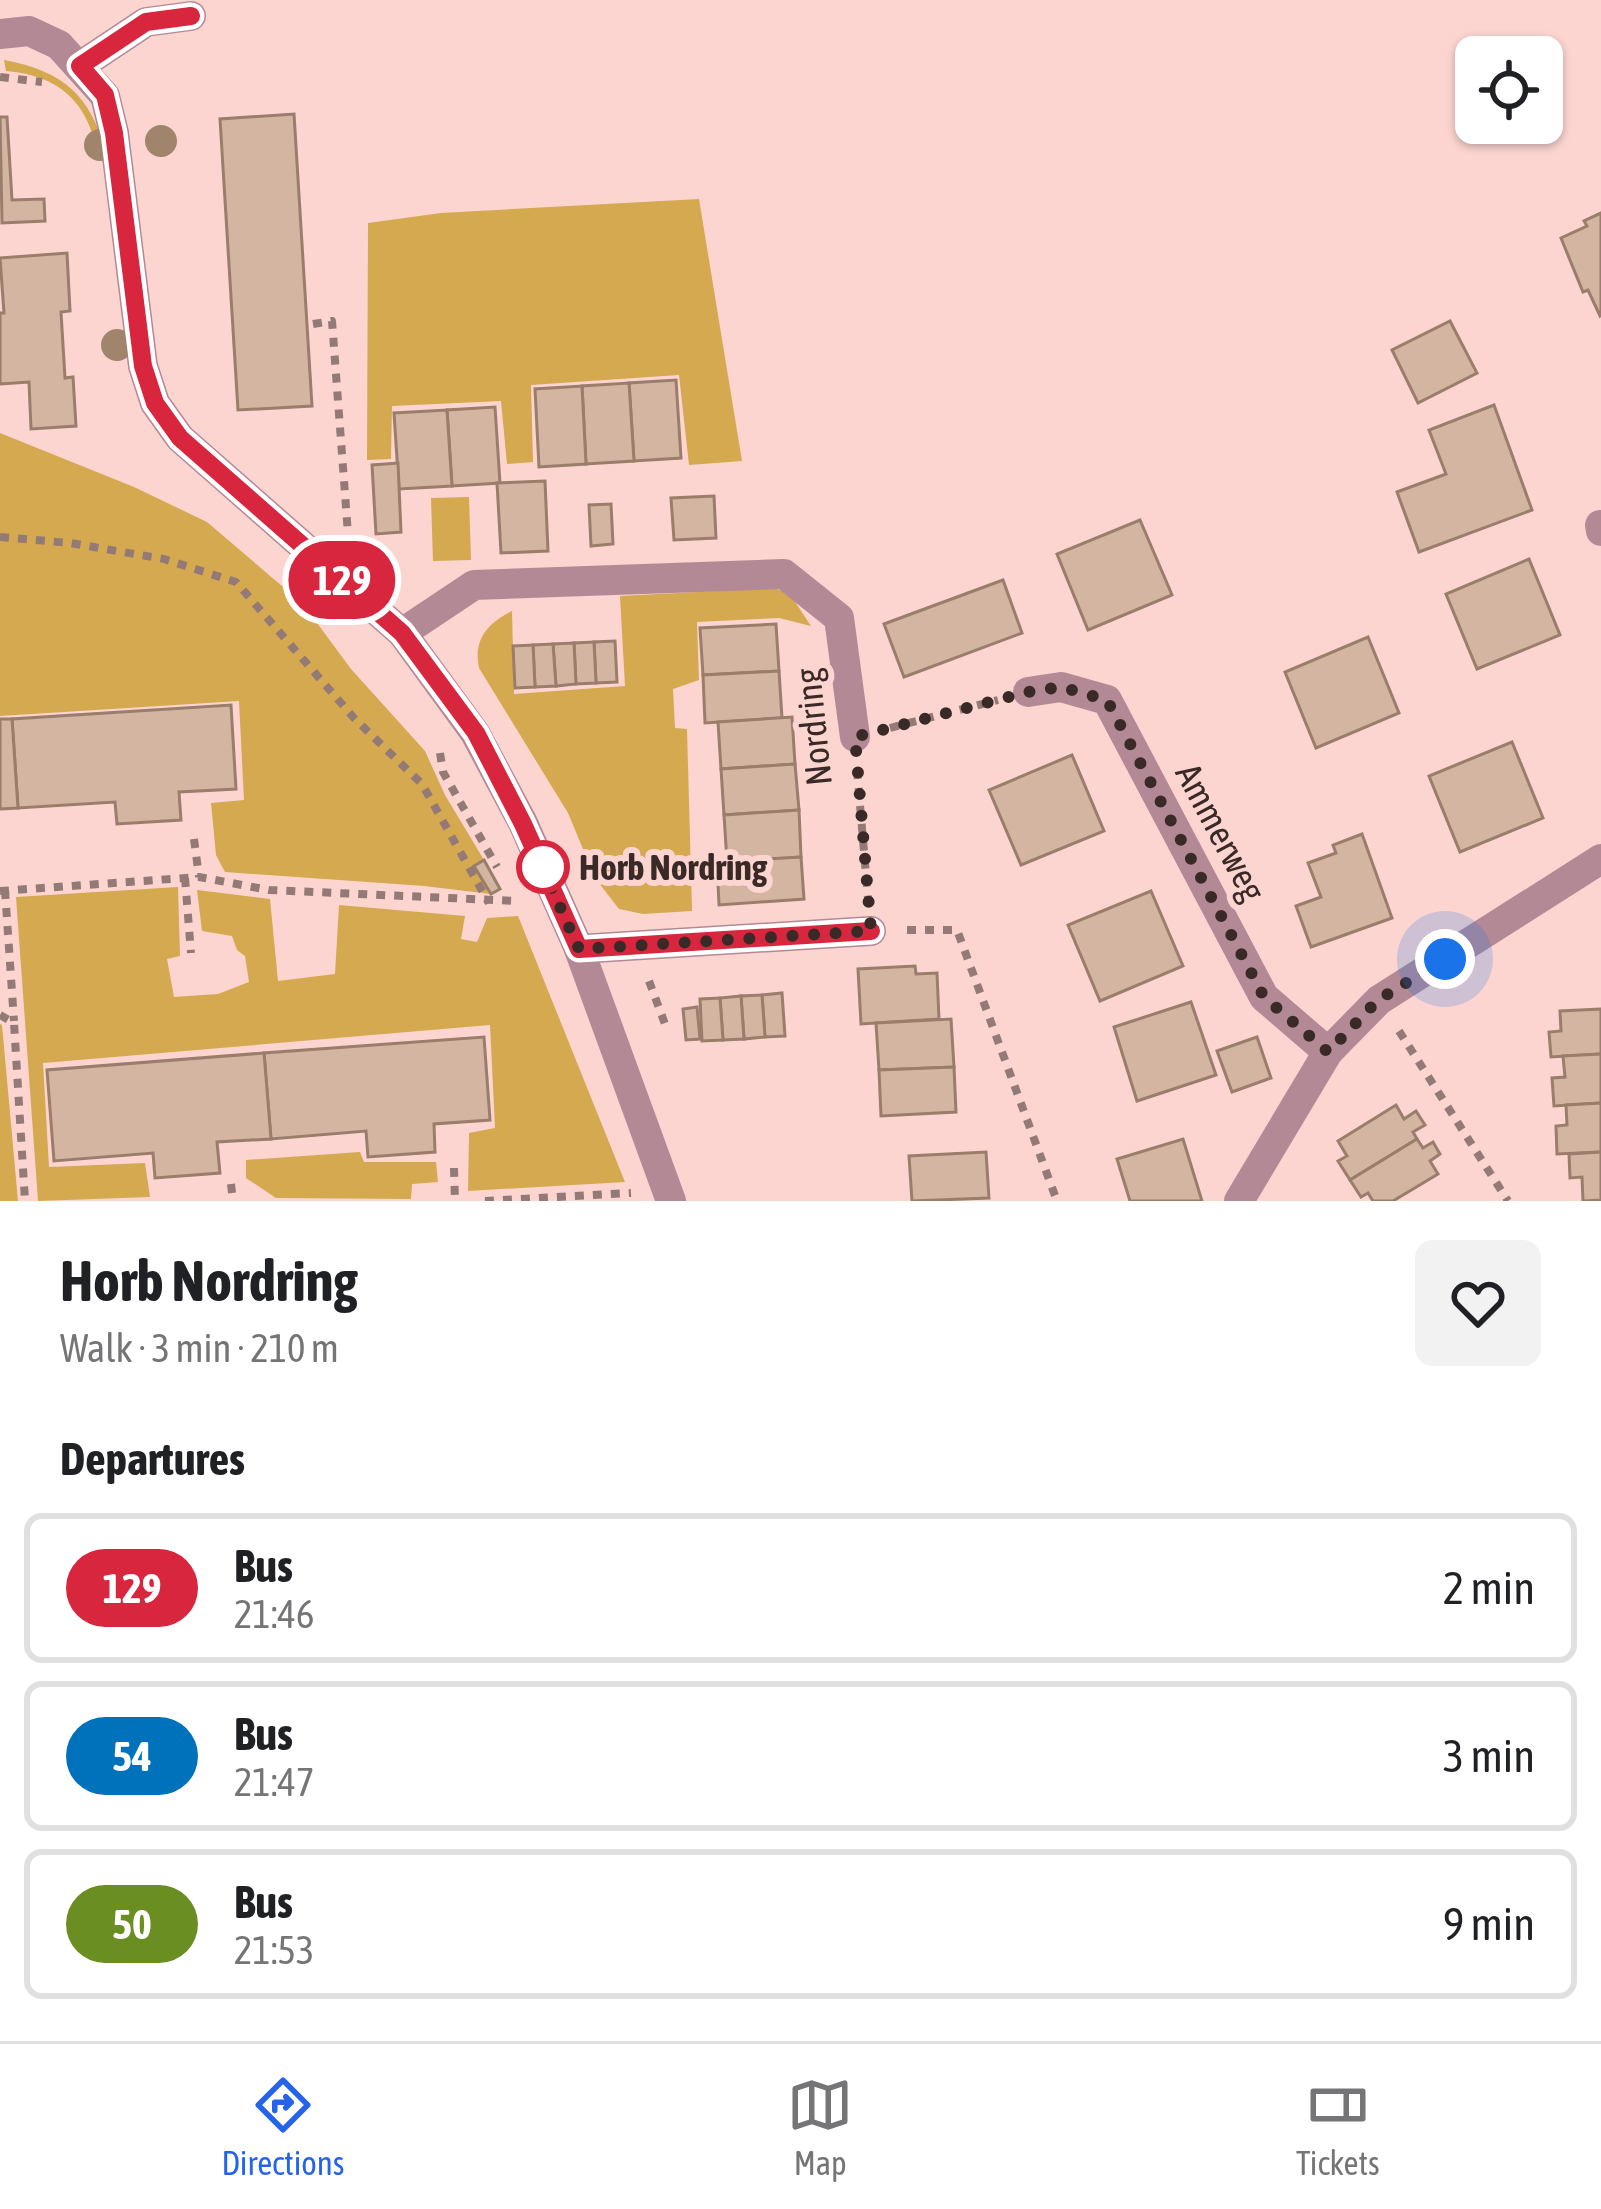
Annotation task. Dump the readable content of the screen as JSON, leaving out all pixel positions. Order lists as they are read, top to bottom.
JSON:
{
  "streets": {
    "street": ["Nordring", "Ammerweg"]
  },
  "places": ["Horb Nordring"],
  "lines": ["bus line 129"],
  "page": {
    "on_map": "129",
    "heading": [
      ["Horb Nordring", "Walk · 3 min · 210 m"],
      "Departures"
    ],
    "list": [
      {
        "mark": "129",
        "name": "Bus",
        "note": "21:46",
        "value": "2 min"
      },
      {
        "mark": "54",
        "name": "Bus",
        "note": "21:47",
        "value": "3 min"
      },
      {
        "mark": "50",
        "name": "Bus",
        "note": "21:53",
        "value": "9 min"
      }
    ],
    "tabs": ["Directions", "Map", "Tickets"]
  }
}
